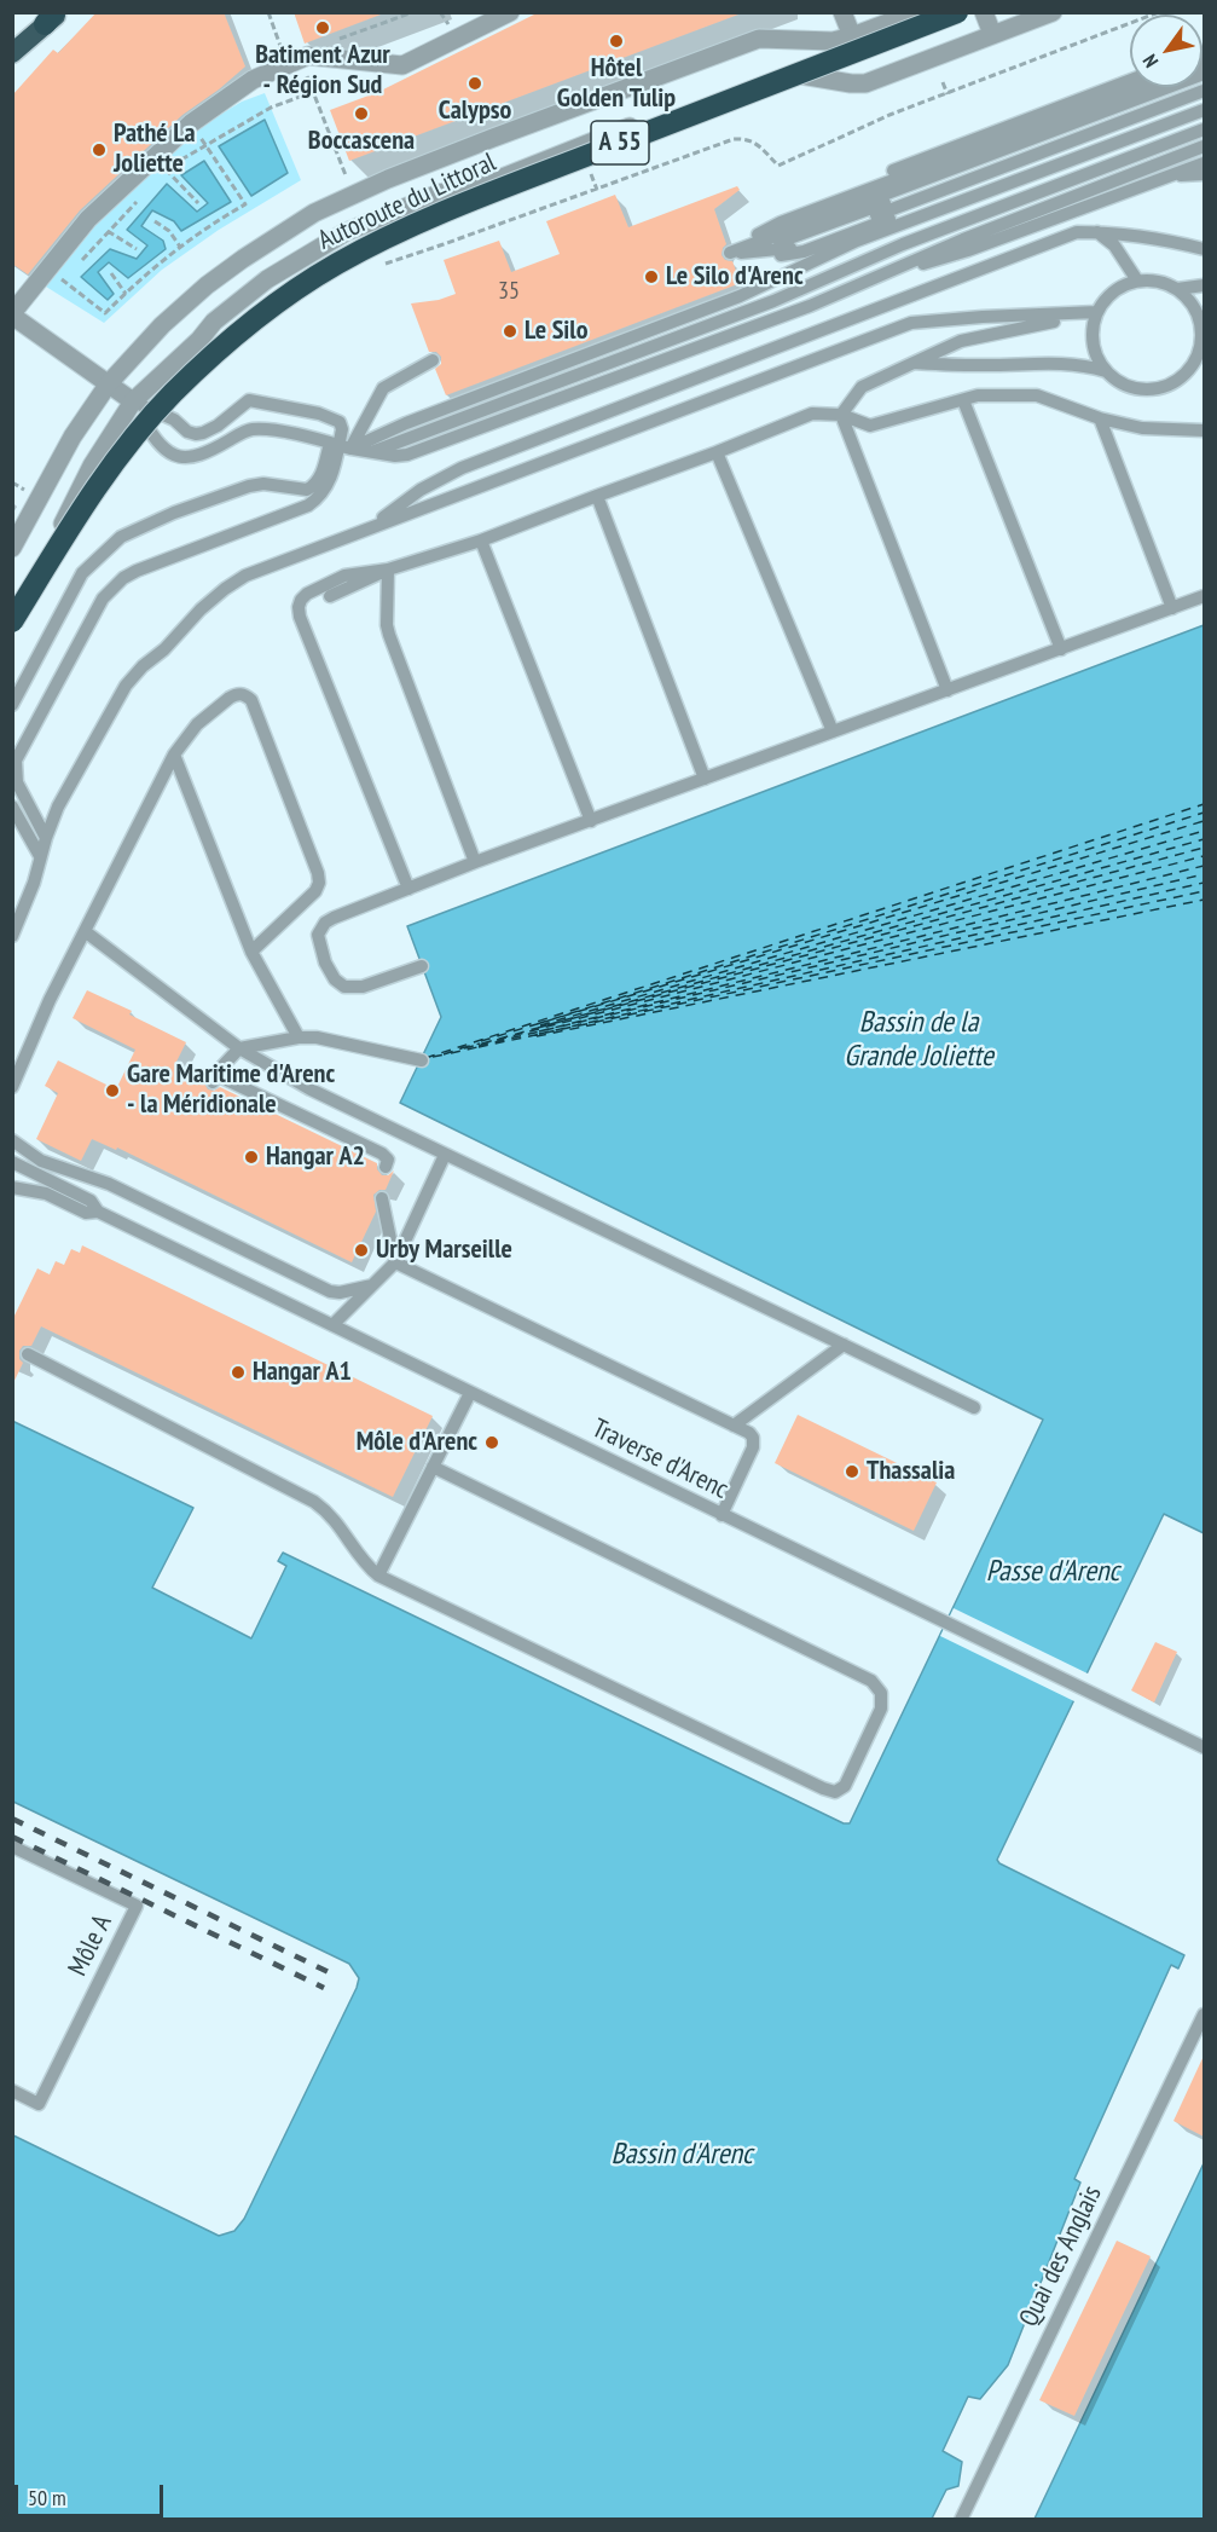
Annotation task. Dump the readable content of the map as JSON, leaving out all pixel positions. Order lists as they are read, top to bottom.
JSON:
{
  "streets": {
    "highway": ["A 55", "Autoroute du Littoral"],
    "lane": ["Traverse d'Arenc", "Môle A", "Quai des Anglais"]
  },
  "water": ["Bassin de la Grande Joliette", "Passe d'Arenc", "Bassin d'Arenc"],
  "places": [
    "Batiment Azur - Région Sud",
    "Hôtel Golden Tulip",
    "Calypso",
    "Boccascena",
    "Pathé La Joliette",
    "Le Silo d'Arenc",
    "Le Silo",
    "Gare Maritime d'Arenc - la Méridionale",
    "Hangar A2",
    "Urby Marseille",
    "Hangar A1",
    "Môle d'Arenc",
    "Thassalia"
  ],
  "house_numbers": ["35"],
  "scale_bar": "50 m",
  "north": "bottom left"
}
